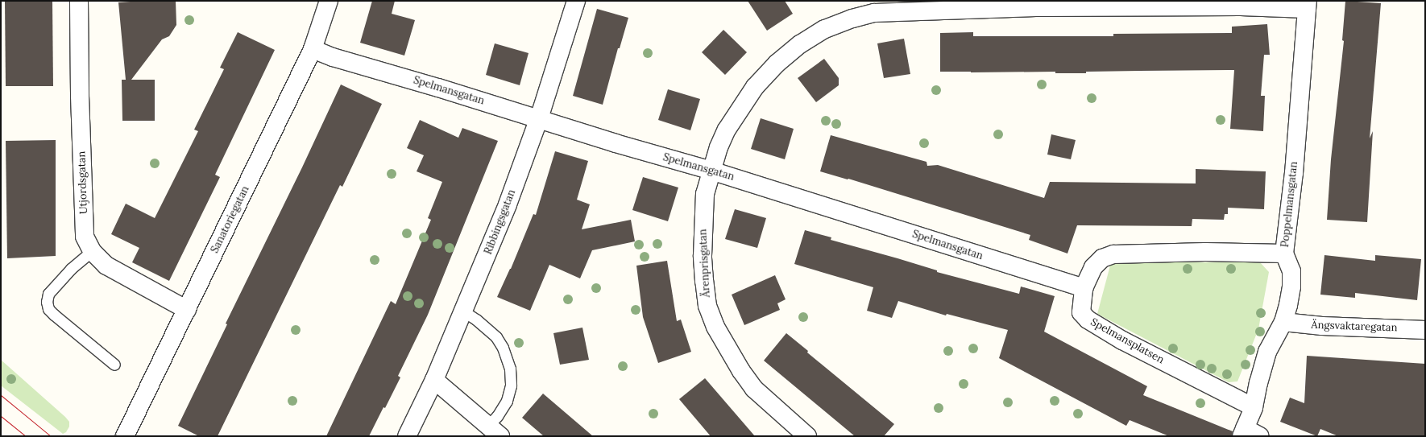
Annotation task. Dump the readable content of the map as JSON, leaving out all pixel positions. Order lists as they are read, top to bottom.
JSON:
{
  "streets": {
    "street": [
      "Spelmansgatan",
      "Utjordsgatan",
      "Poppelmansgatan",
      "Sanatoriegatan",
      "Ribbingsgatan",
      "Ärenprisgatan",
      "Ängsvaktaregatan",
      "Spelmansplatsen"
    ]
  },
  "crossings": [
    ["Spelmansgatan", "Sanatoriegatan"],
    ["Spelmansgatan", "Ribbingsgatan"],
    ["Spelmansgatan", "Ärenprisgatan"],
    ["Spelmansgatan", "Spelmansplatsen"],
    ["Utjordsgatan", "Sanatoriegatan"],
    ["Poppelmansgatan", "Ärenprisgatan"],
    ["Poppelmansgatan", "Ängsvaktaregatan"],
    ["Poppelmansgatan", "Spelmansplatsen"]
  ]
}
